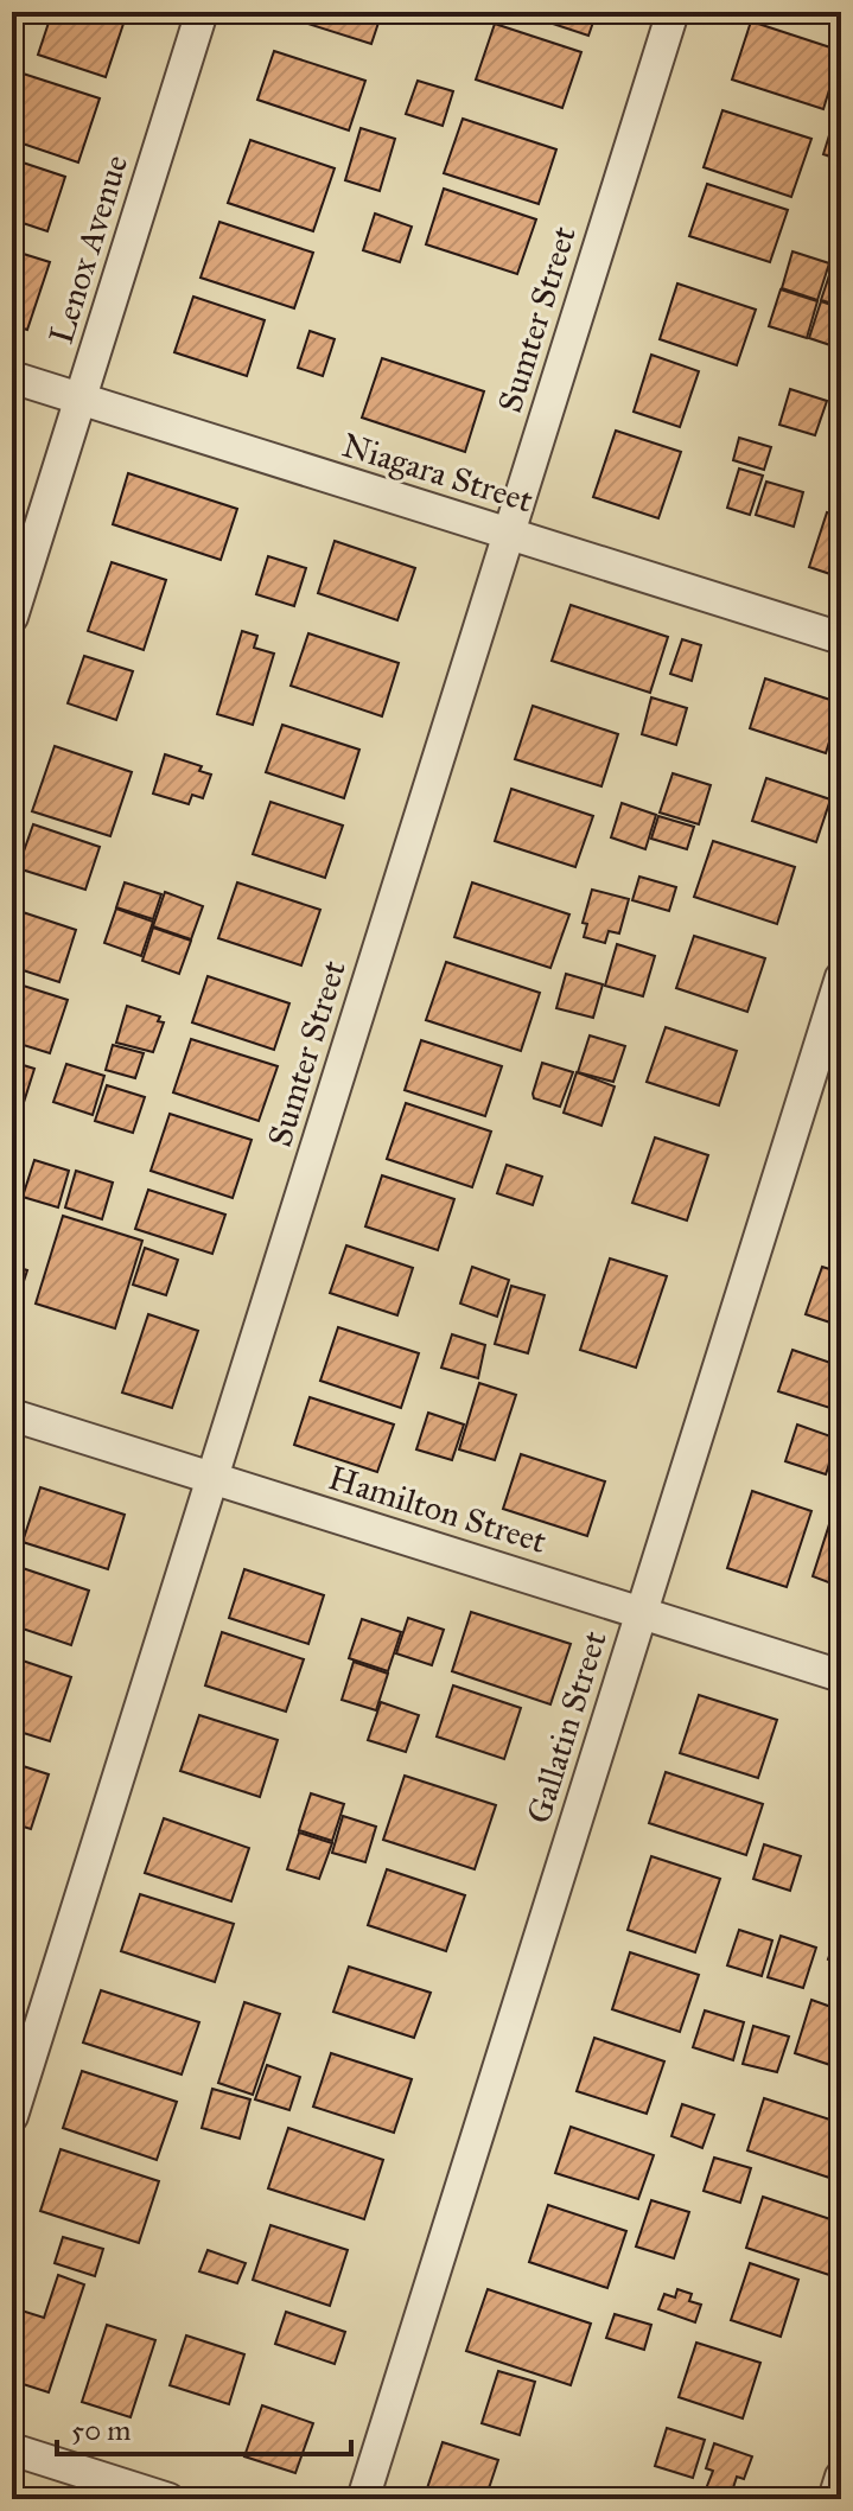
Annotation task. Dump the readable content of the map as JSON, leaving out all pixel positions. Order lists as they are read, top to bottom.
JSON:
{
  "streets": {
    "street": [
      "Lenox Avenue",
      "Sumter Street",
      "Niagara Street",
      "Hamilton Street",
      "Gallatin Street"
    ]
  },
  "crossings": [
    ["Lenox Avenue", "Niagara Street"],
    ["Sumter Street", "Niagara Street"],
    ["Sumter Street", "Hamilton Street"],
    ["Hamilton Street", "Gallatin Street"]
  ],
  "scale_bar": "50 m"
}
